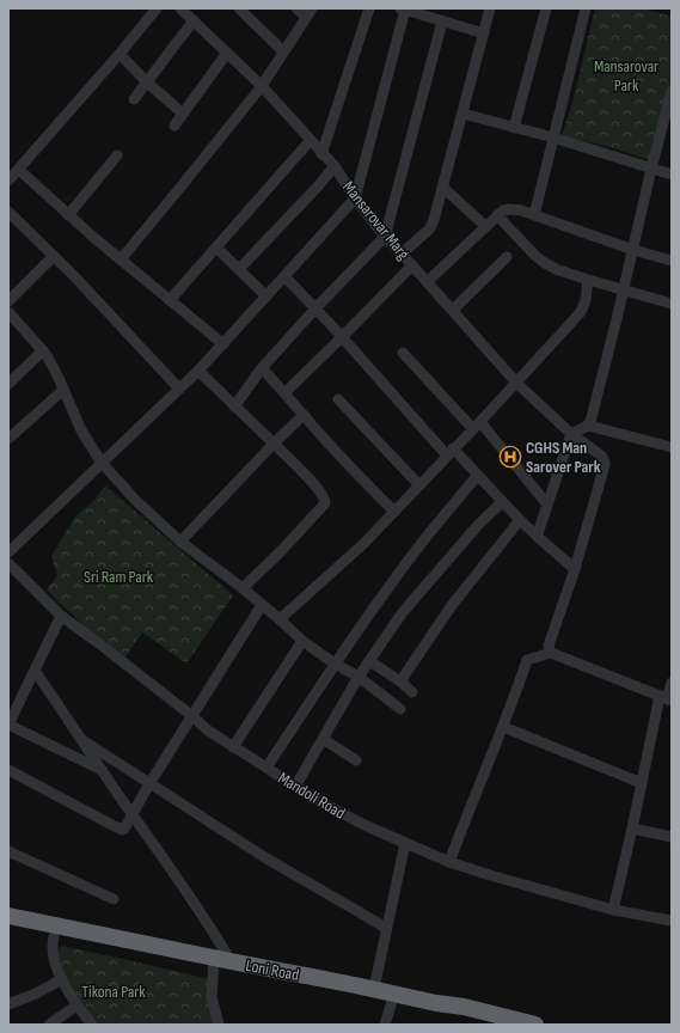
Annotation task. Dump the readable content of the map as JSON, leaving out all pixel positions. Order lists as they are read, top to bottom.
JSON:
{
  "streets": {
    "highway": ["Loni Road"],
    "street": ["Mansarovar Marg", "Mandoli Road"]
  },
  "parks": ["Mansarovar Park", "Sri Ram Park", "Tikona Park"],
  "places": {
    "hospital": ["CGHS Man Sarover Park"]
  }
}
